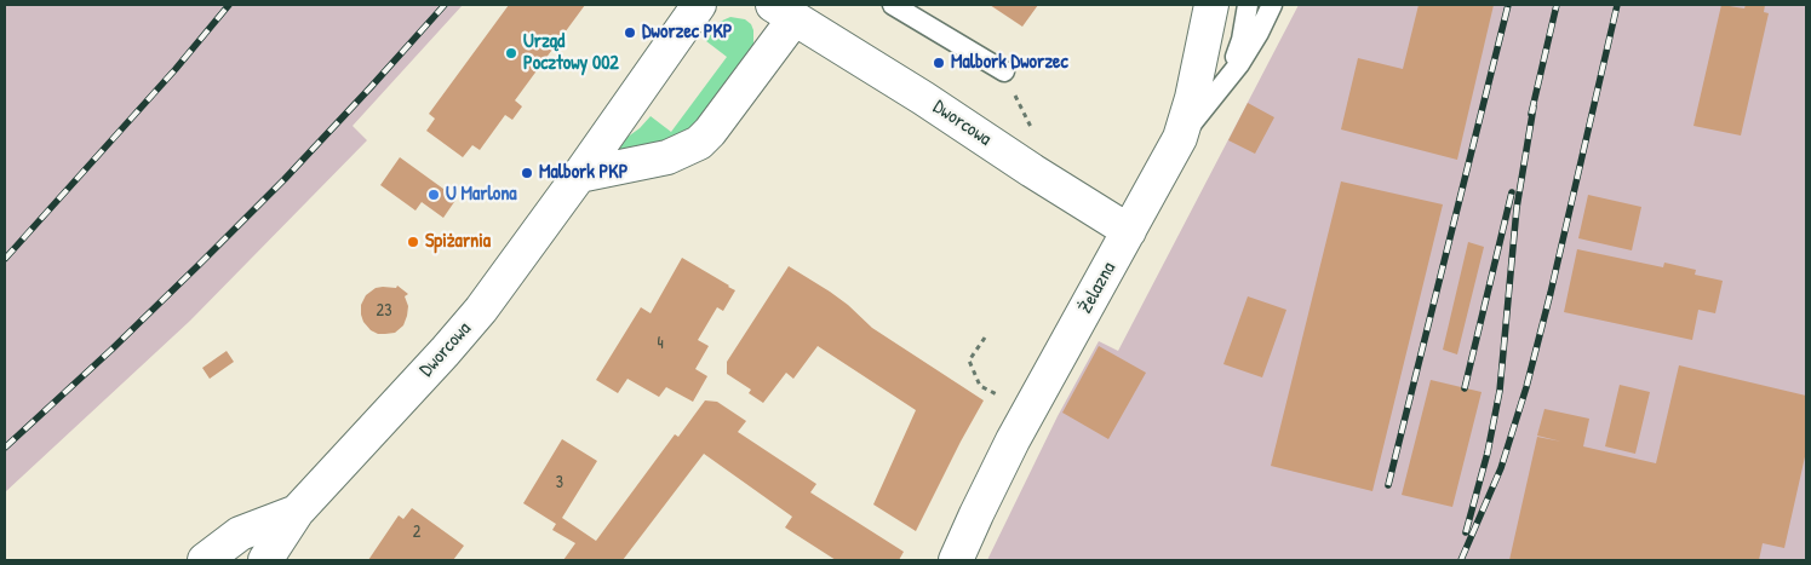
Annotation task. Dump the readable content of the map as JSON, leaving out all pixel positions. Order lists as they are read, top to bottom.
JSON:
{
  "streets": {
    "street": ["Dworcowa", "Żelazna"]
  },
  "crossings": [
    ["Dworcowa", "Żelazna"]
  ],
  "places": [
    "Dworzec PKP",
    "Urząd Pocztowy 002",
    "Malbork Dworzec",
    "Malbork PKP",
    "U Marlona",
    "Spiżarnia"
  ],
  "house_numbers": [
    "23",
    "4",
    "3",
    "2"
  ]
}
